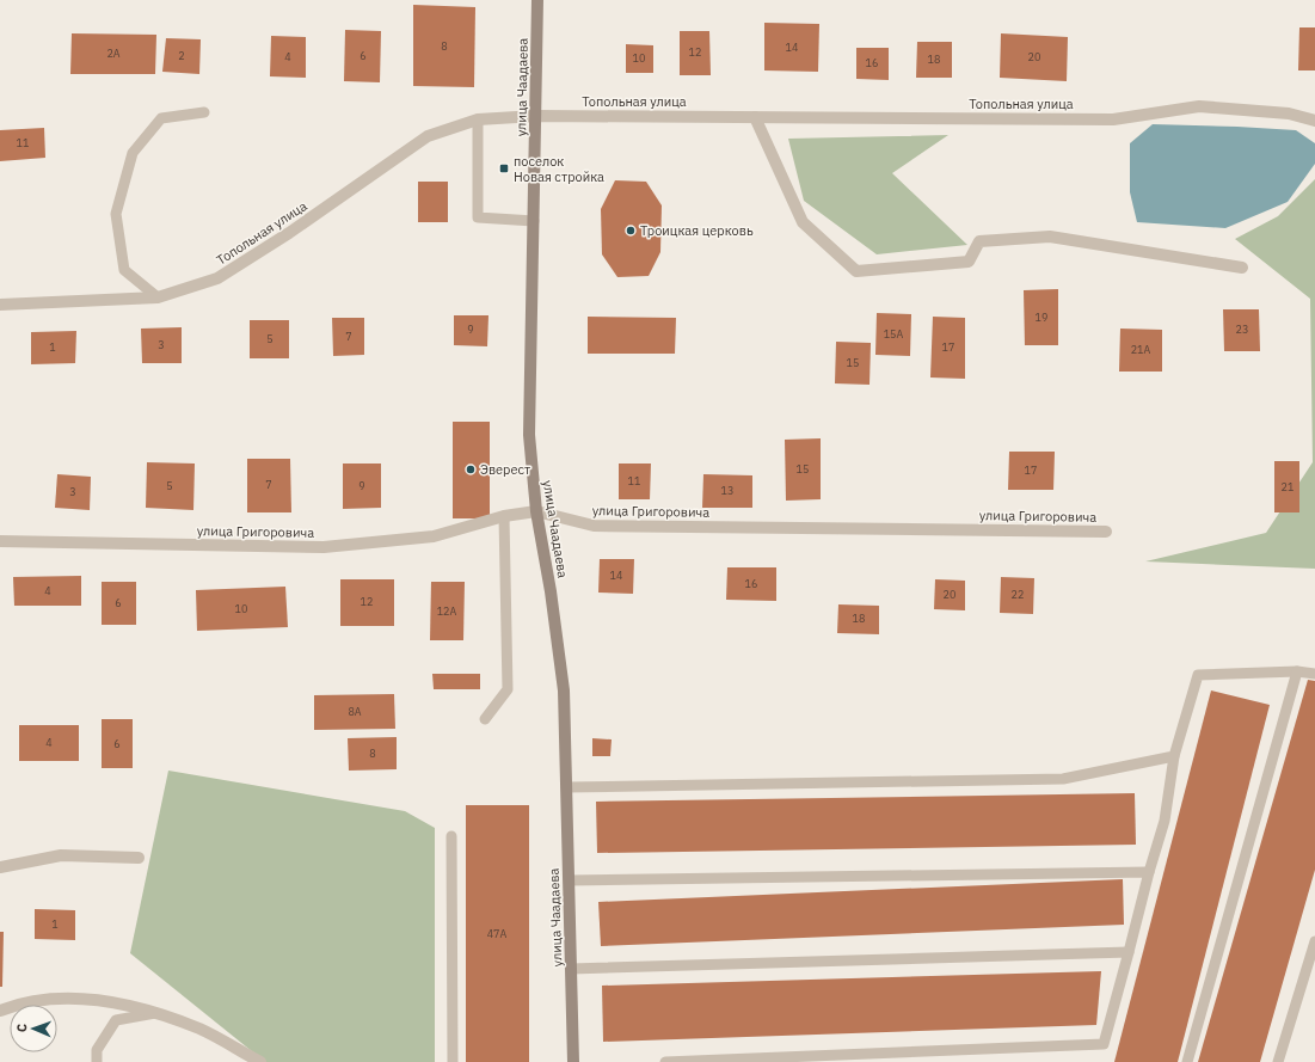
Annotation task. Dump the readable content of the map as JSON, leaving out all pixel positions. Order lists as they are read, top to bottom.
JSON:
{
  "streets": {
    "street": ["улица Чаадаева", "Топольная улица", "улица Григоровича"]
  },
  "crossings": [
    ["улица Чаадаева", "Топольная улица"],
    ["улица Чаадаева", "улица Григоровича"]
  ],
  "places": {
    "transit": ["поселок Новая стройка"],
    "other": ["Троицкая церковь", "Эверест"]
  },
  "house_numbers": [
    "8",
    "14",
    "12",
    "2А",
    "2",
    "6",
    "4",
    "20",
    "10",
    "18",
    "16",
    "11",
    "19",
    "9",
    "23",
    "15А",
    "7",
    "5",
    "3",
    "1",
    "17",
    "21А",
    "15",
    "15",
    "17",
    "11",
    "7",
    "5",
    "9",
    "21",
    "13",
    "3",
    "14",
    "16",
    "4",
    "20",
    "22",
    "12",
    "6",
    "10",
    "12А",
    "18",
    "8А",
    "4",
    "6",
    "8",
    "1",
    "47А"
  ],
  "north": "left"
}
